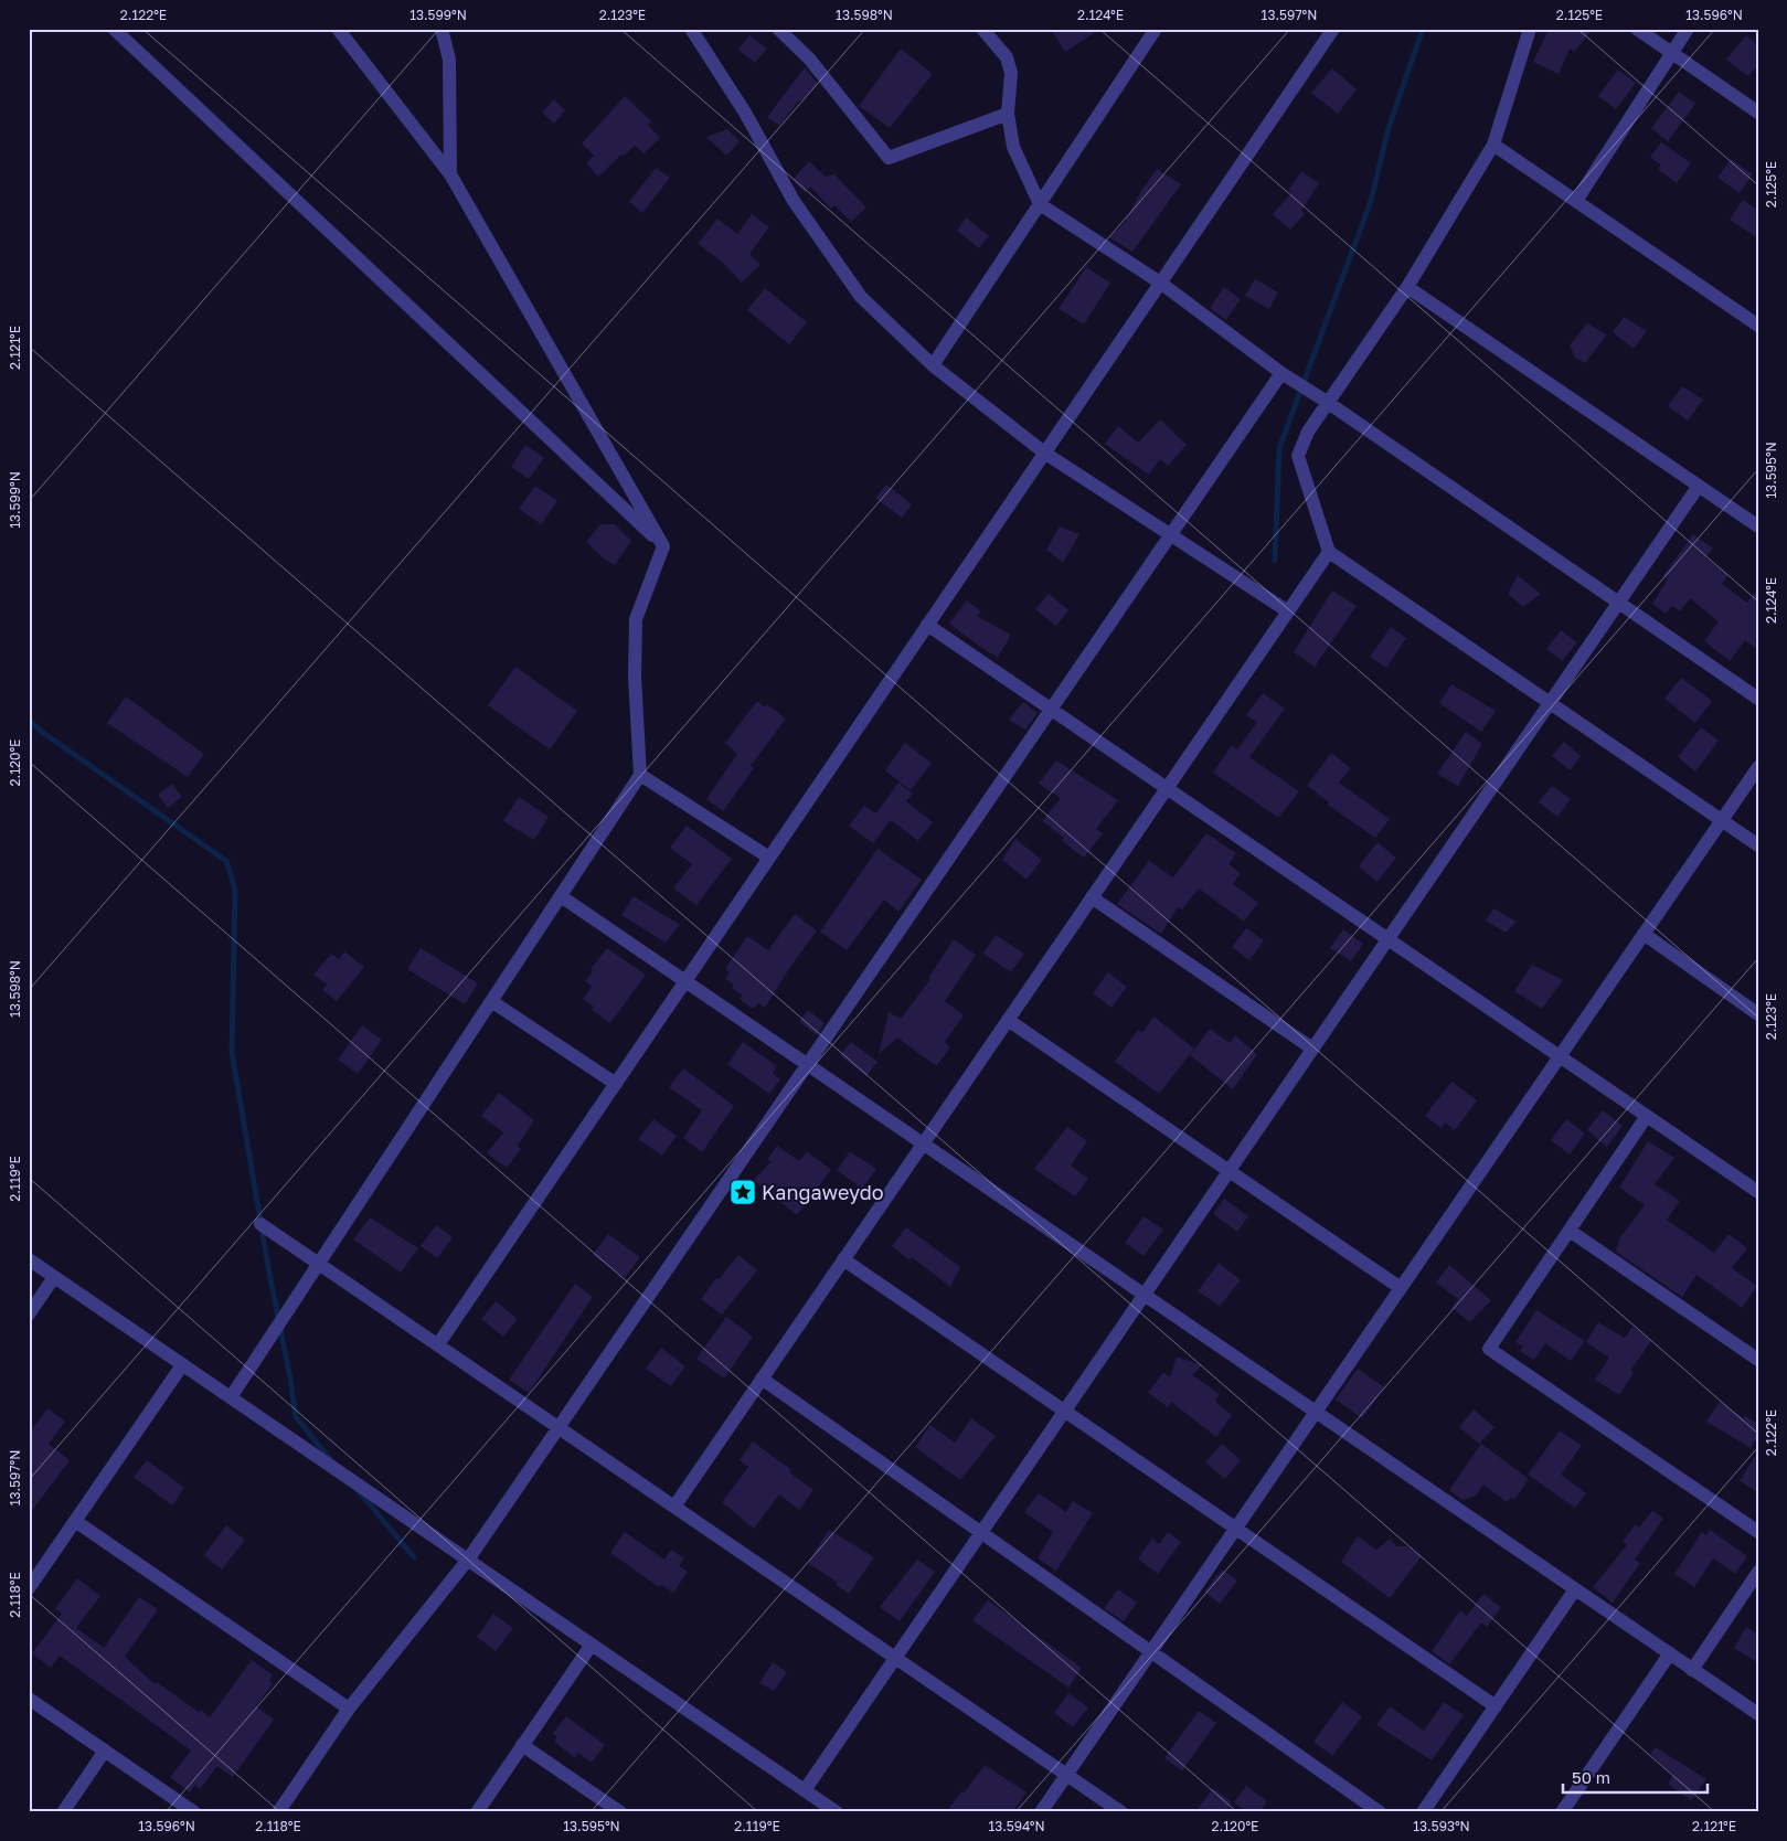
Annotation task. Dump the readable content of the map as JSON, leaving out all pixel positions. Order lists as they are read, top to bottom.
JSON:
{
  "places": {
    "place": ["Kangaweydo"]
  },
  "scale_bar": "50 m",
  "coordinates": [
    "2.122°E",
    "13.599°N",
    "2.123°E",
    "13.598°N",
    "2.124°E",
    "13.597°N",
    "2.125°E",
    "13.596°N",
    "2.121°E",
    "13.595°N",
    "2.120°E",
    "2.119°E",
    "2.118°E",
    "13.594°N",
    "13.593°N"
  ]
}
